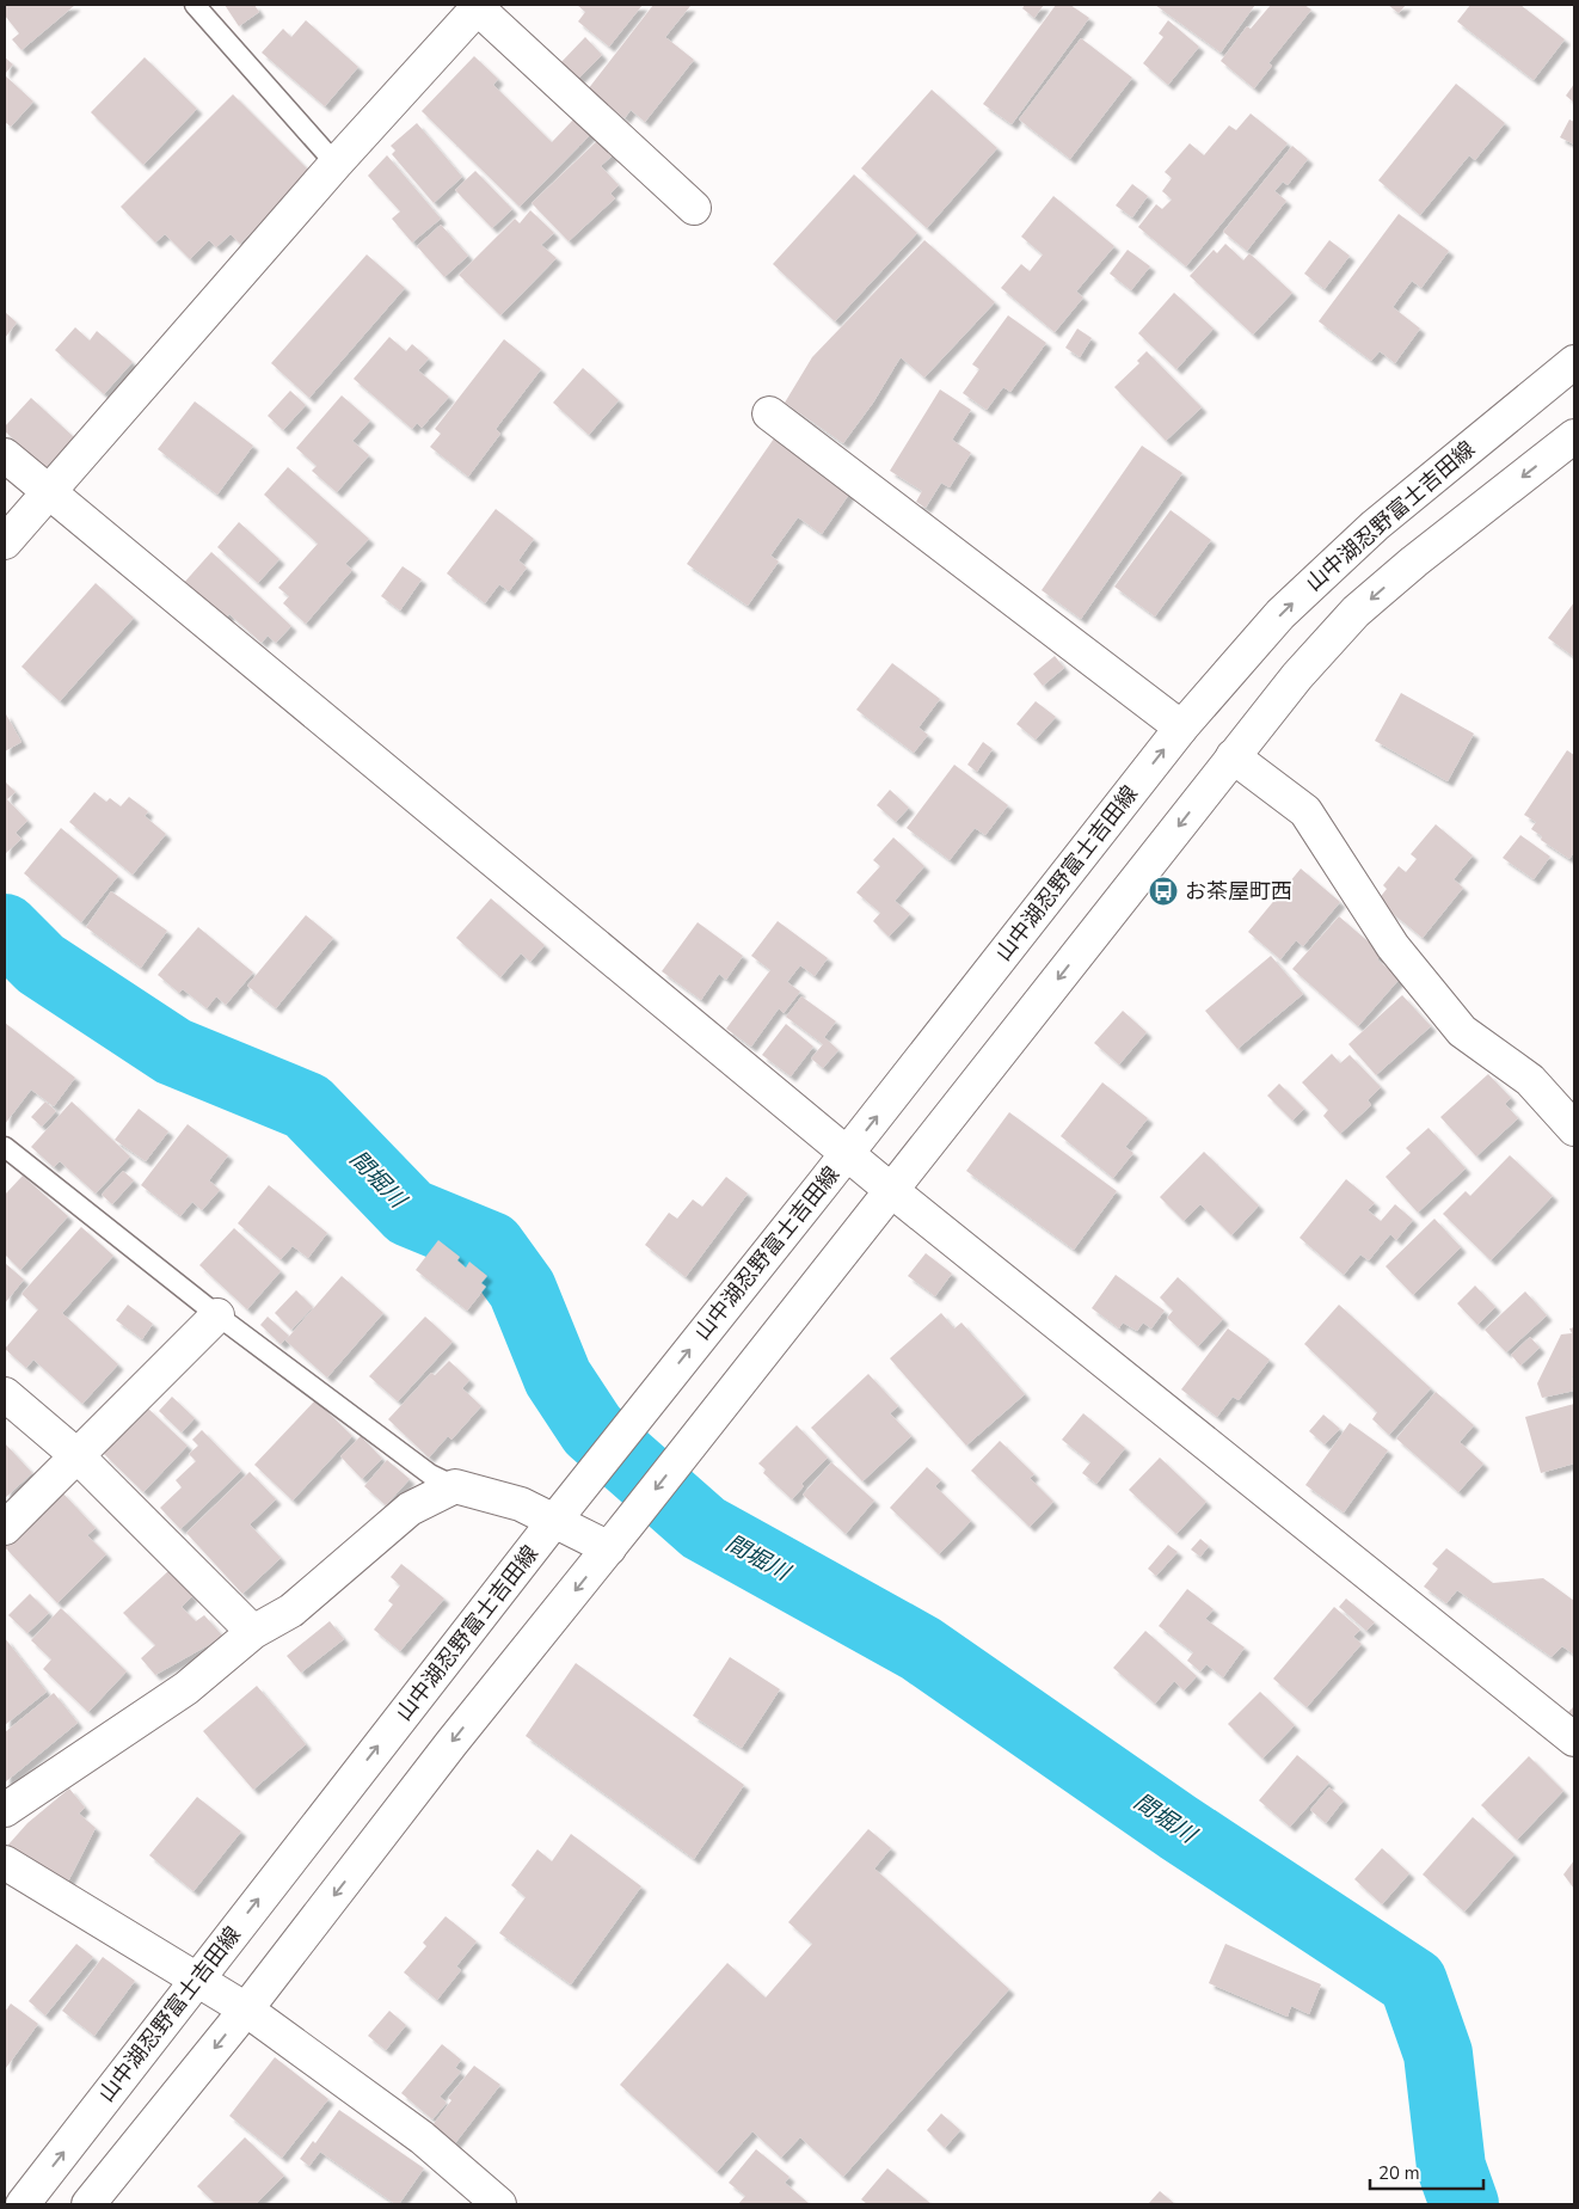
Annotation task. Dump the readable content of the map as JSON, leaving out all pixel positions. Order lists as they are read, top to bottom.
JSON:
{
  "streets": {
    "street": ["山中湖忍野富士吉田線"]
  },
  "water": ["間堀川"],
  "places": {
    "bus stop": ["お茶屋町西"]
  },
  "scale_bar": "20 m"
}
